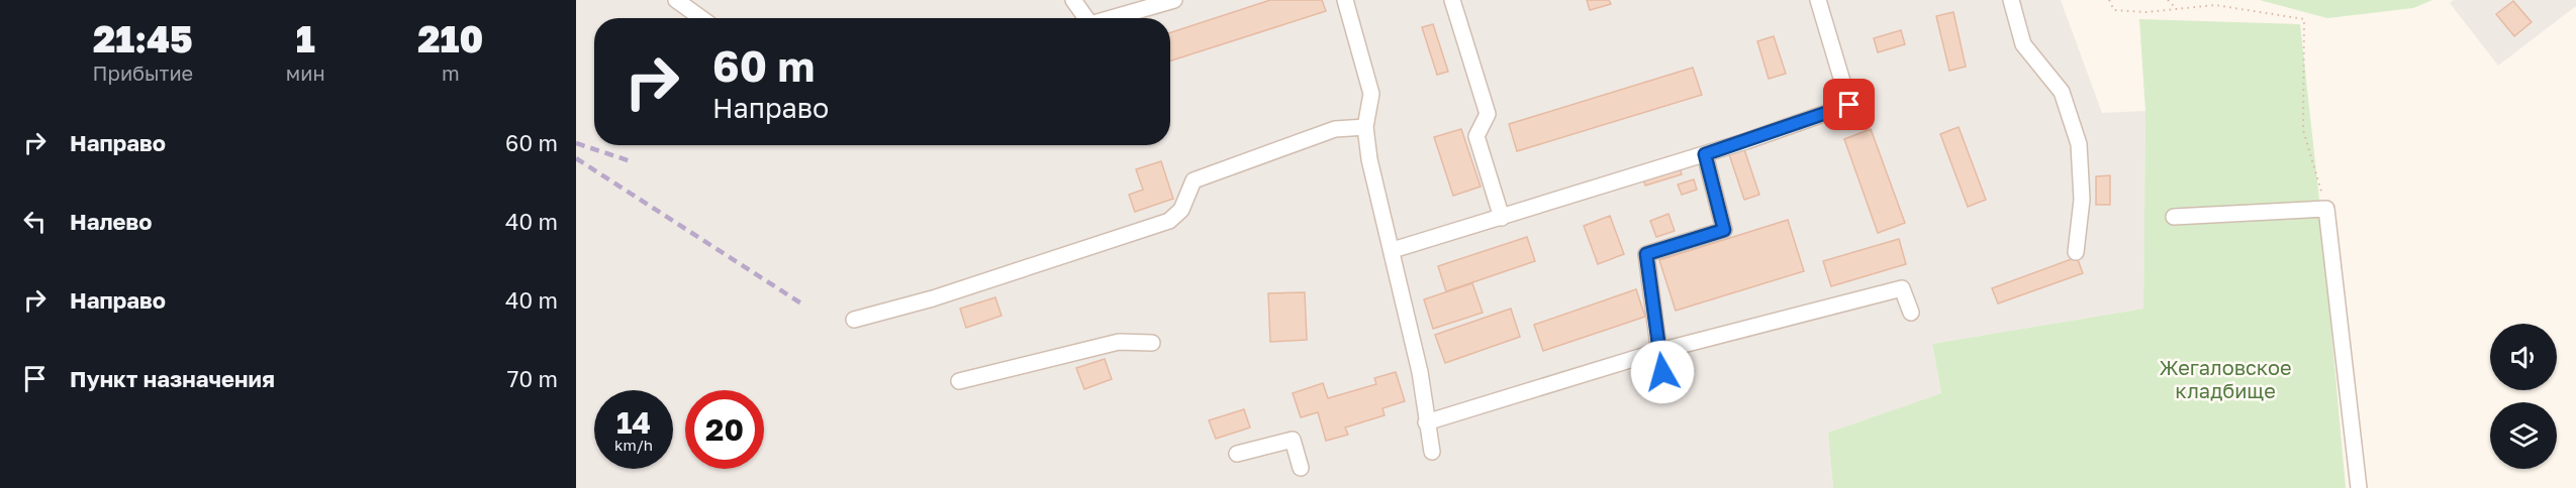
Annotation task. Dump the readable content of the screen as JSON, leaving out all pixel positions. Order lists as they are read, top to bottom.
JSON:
{
  "parks": ["Жегаловское кладбище"],
  "page": {
    "eta": [
      "21:45",
      "Прибытие",
      "1",
      "мин",
      "210",
      "m"
    ],
    "turn": ["60 m", "Направо"],
    "list": [
      {
        "name": "Направо",
        "value": "60 m"
      },
      {
        "name": "Налево",
        "value": "40 m"
      },
      {
        "name": "Направо",
        "value": "40 m"
      },
      {
        "name": "Пункт назначения",
        "value": "70 m"
      }
    ],
    "speed": "14 km/h",
    "limit": "20"
  }
}
